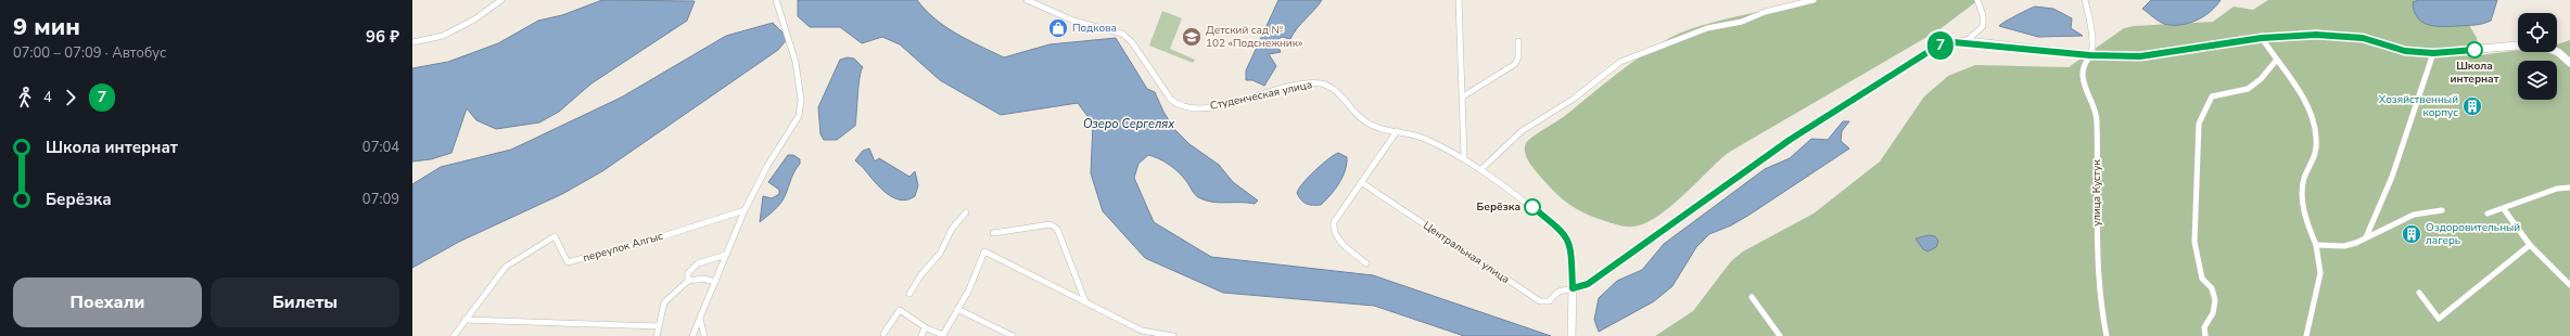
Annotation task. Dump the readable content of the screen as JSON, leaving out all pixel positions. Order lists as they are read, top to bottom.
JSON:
{
  "streets": {
    "street": [
      "Студенческая улица",
      "улица Кустук",
      "переулок Алгыс",
      "Центральная улица"
    ]
  },
  "crossings": [
    ["Студенческая улица", "Центральная улица"]
  ],
  "water": ["Озеро Сергелях"],
  "places": {
    "shop": ["Подкова"],
    "school or university": ["Детский сад № 102 «Подснежник»"],
    "other": ["Школа интернат", "Берёзка"],
    "building": ["Хозяйственный корпус", "Оздоровительный лагерь"]
  },
  "lines": ["bus line 7"],
  "page": {
    "heading": ["9 мин", "07:00 – 07:09 · Автобус", "96 ₽"],
    "on_map": "7",
    "legs": ["4", "7"],
    "list": [
      {
        "name": "Школа интернат",
        "value": "07:04"
      },
      {
        "name": "Берёзка",
        "value": "07:09"
      }
    ],
    "buttons": ["Поехали", "Билеты"]
  }
}
